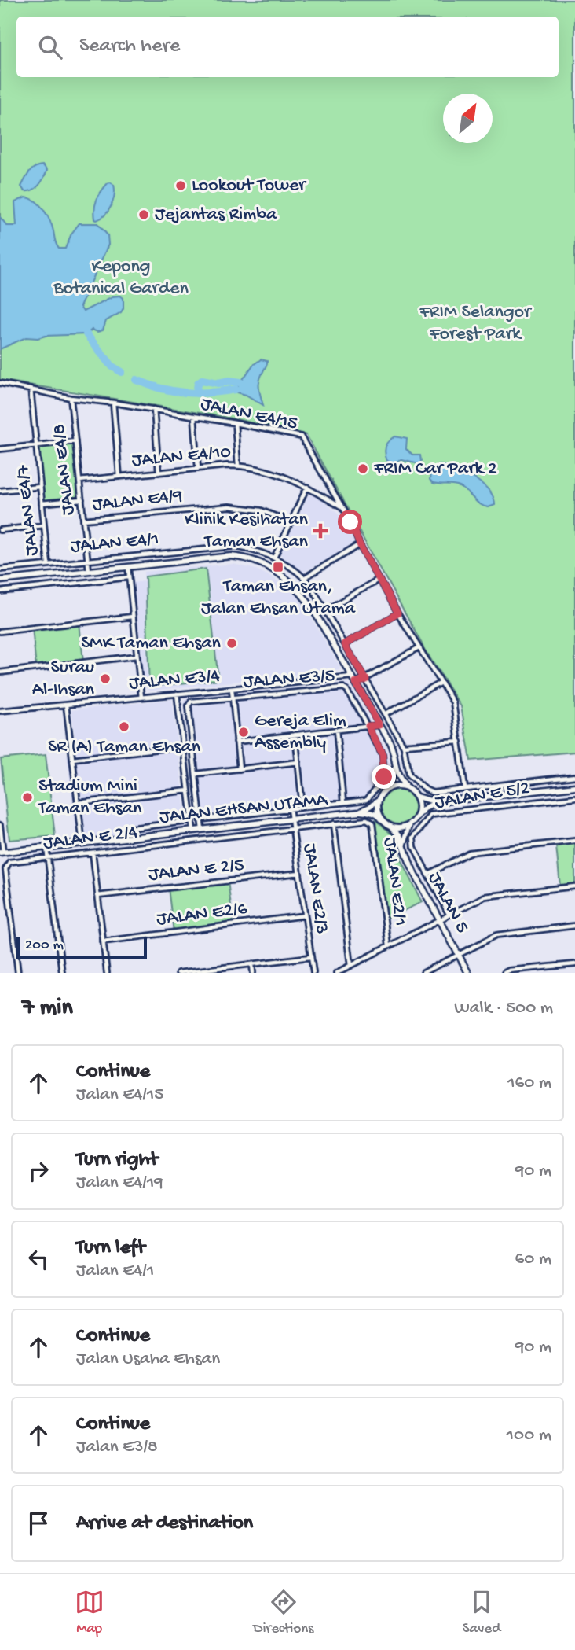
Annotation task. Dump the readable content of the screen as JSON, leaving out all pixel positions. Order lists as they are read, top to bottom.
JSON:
{
  "streets": {
    "street": [
      "JALAN E4/15",
      "JALAN E4/10",
      "JALAN E4/8",
      "JALAN E4/9",
      "JALAN E4/7",
      "JALAN E4/1",
      "JALAN E3/5",
      "JALAN E3/4",
      "JALAN E 5/2",
      "JALAN EHSAN UTAMA",
      "JALAN E 2/4",
      "JALAN E 2/5",
      "JALAN E2/1",
      "JALAN E2/3",
      "JALAN 5",
      "JALAN E2/6"
    ]
  },
  "crossings": [
    ["JALAN E4/15", "JALAN E4/10"],
    ["JALAN E4/15", "JALAN E4/8"],
    ["JALAN E4/15", "JALAN E4/7"],
    ["JALAN E4/15", "JALAN E4/1"],
    ["JALAN E4/15", "JALAN E3/4"],
    ["JALAN E4/10", "JALAN E4/8"],
    ["JALAN E4/8", "JALAN E4/9"],
    ["JALAN E4/8", "JALAN E4/1"],
    ["JALAN E4/7", "JALAN E4/1"],
    ["JALAN E4/1", "JALAN E3/4"],
    ["JALAN EHSAN UTAMA", "JALAN E2/3"],
    ["JALAN EHSAN UTAMA", "JALAN 5"],
    ["JALAN E 2/4", "JALAN E2/1"],
    ["JALAN E 2/4", "JALAN E2/3"],
    ["JALAN E 2/5", "JALAN E2/3"],
    ["JALAN E2/3", "JALAN E2/6"]
  ],
  "parks": ["Kepong Botanical Garden", "FRIM Selangor Forest Park"],
  "places": {
    "other": [
      "Lookout Tower",
      "Jejantas Rimba",
      "FRIM Car Park 2",
      "SMK Taman Ehsan",
      "Surau Al-Ihsan",
      "SR (A) Taman Ehsan",
      "Gereja Elim Assembly",
      "Stadium Mini Taman Ehsan"
    ],
    "health": ["Klinik Kesihatan Taman Ehsan"],
    "transit": ["Taman Ehsan, Jalan Ehsan Utama"]
  },
  "scale_bar": "200 m",
  "north": "top right",
  "page": {
    "search": "Search here",
    "scale": "200 m",
    "heading": ["7 min", "Walk · 500 m"],
    "list": [
      ["Continue", "Jalan E4/15", "160 m"],
      ["Turn right", "Jalan E4/19", "90 m"],
      ["Turn left", "Jalan E4/1", "60 m"],
      ["Continue", "Jalan Usaha Ehsan", "90 m"],
      ["Continue", "Jalan E3/8", "100 m"],
      "Arrive at destination"
    ],
    "nav": ["Map", "Directions", "Saved"]
  }
}
